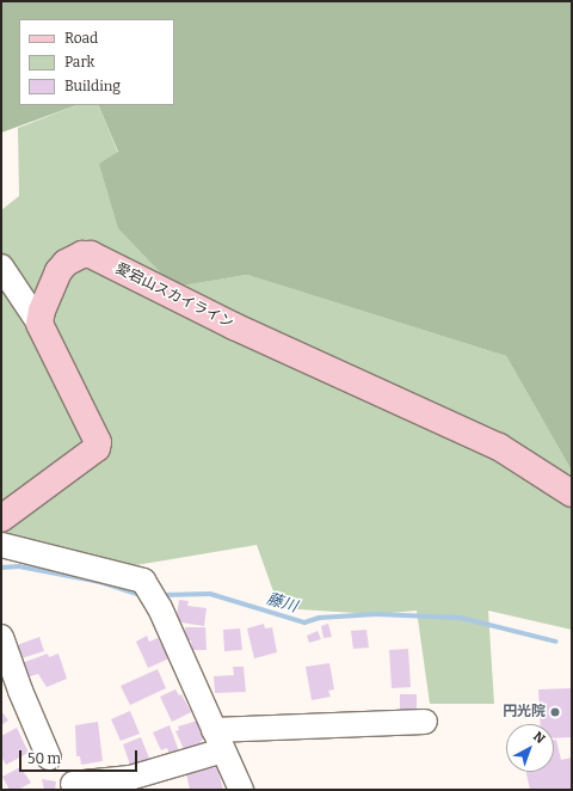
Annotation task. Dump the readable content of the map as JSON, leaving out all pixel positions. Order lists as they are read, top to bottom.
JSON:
{
  "streets": {
    "main road": ["愛宕山スカイライン"]
  },
  "water": ["藤川"],
  "places": ["円光院"],
  "legend": ["Road", "Park", "Building"],
  "scale_bar": "50 m",
  "north": "top right"
}
